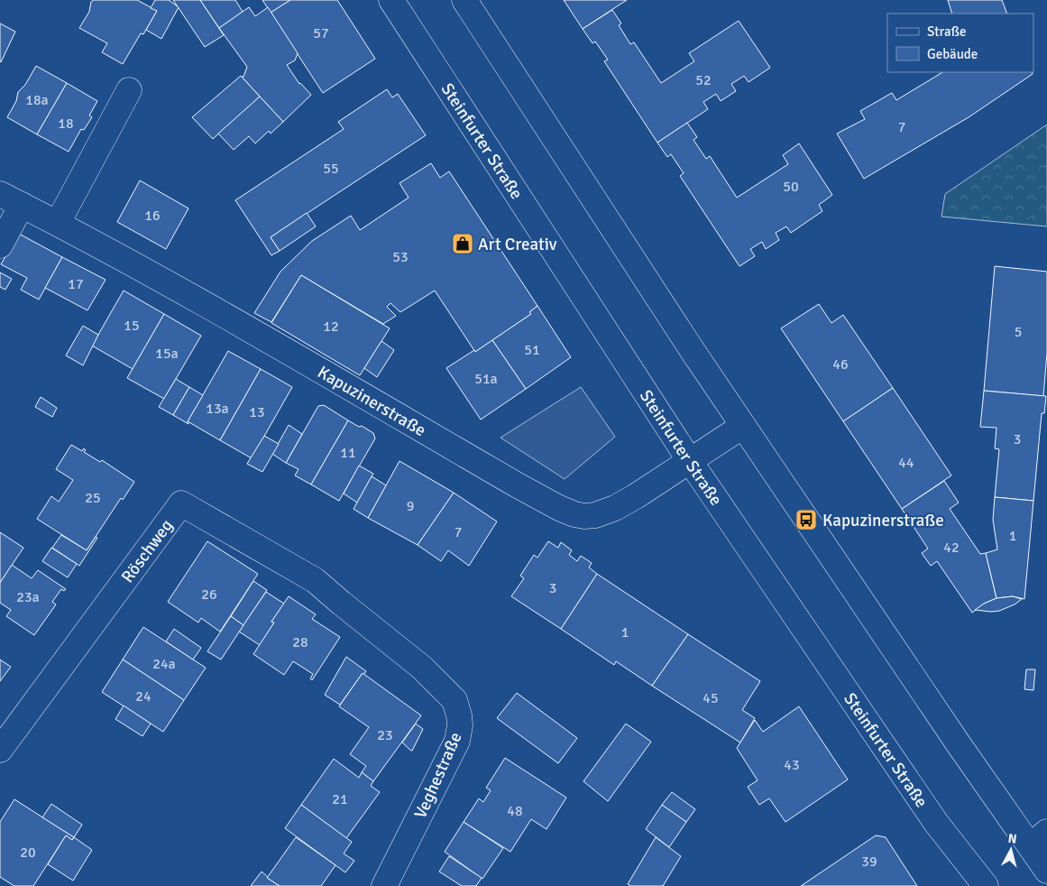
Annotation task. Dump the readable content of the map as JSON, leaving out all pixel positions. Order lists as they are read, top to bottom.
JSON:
{
  "streets": {
    "main road": [
      "Steinfurter Straße",
      "Kapuzinerstraße",
      "Röschweg",
      "Veghestraße"
    ]
  },
  "crossings": [
    ["Steinfurter Straße", "Kapuzinerstraße"],
    ["Röschweg", "Veghestraße"]
  ],
  "places": {
    "shop": ["Art Creativ"],
    "bus stop": ["Kapuzinerstraße"]
  },
  "house_numbers": [
    "57",
    "52",
    "18a",
    "18",
    "7",
    "55",
    "50",
    "16",
    "53",
    "17",
    "15",
    "12",
    "5",
    "51",
    "15a",
    "46",
    "51a",
    "13a",
    "13",
    "3",
    "11",
    "44",
    "25",
    "9",
    "7",
    "1",
    "42",
    "3",
    "26",
    "23a",
    "1",
    "28",
    "24a",
    "24",
    "45",
    "23",
    "43",
    "21",
    "48",
    "20",
    "39"
  ],
  "legend": ["Straße", "Gebäude"],
  "north": "top"
}
